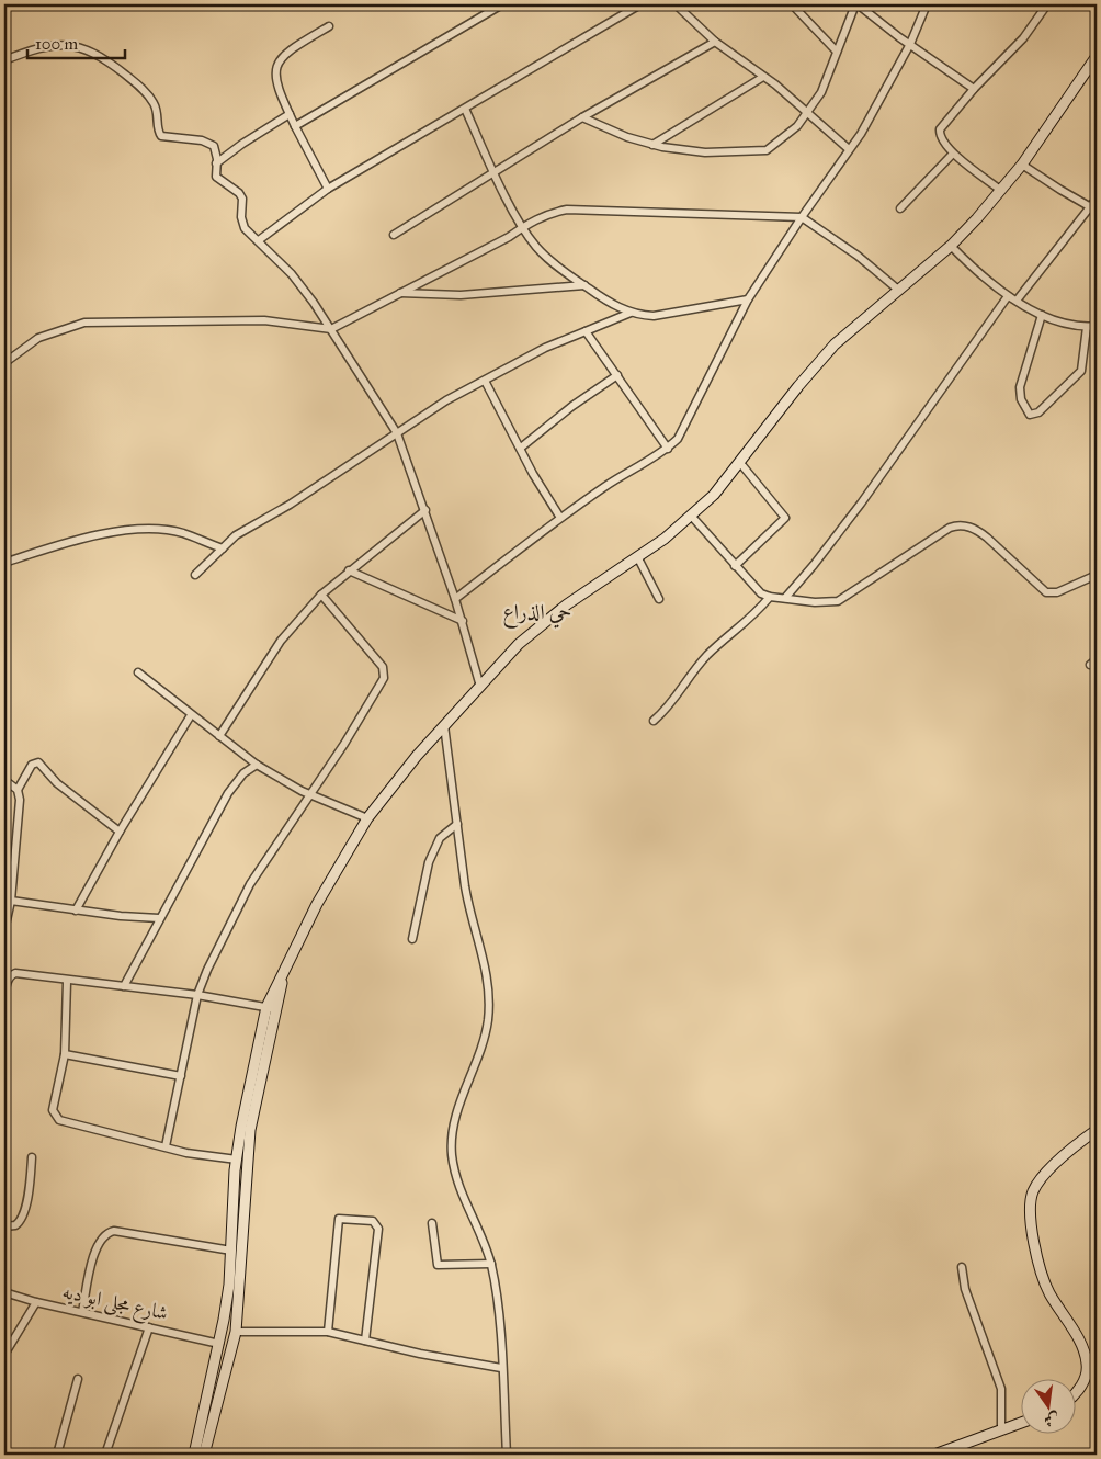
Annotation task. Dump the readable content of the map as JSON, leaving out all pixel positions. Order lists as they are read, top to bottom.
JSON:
{
  "streets": {
    "street": ["شارع مجلى ابو ديه"]
  },
  "districts": ["حي الذراع"],
  "scale_bar": "100 m",
  "north": "bottom"
}
